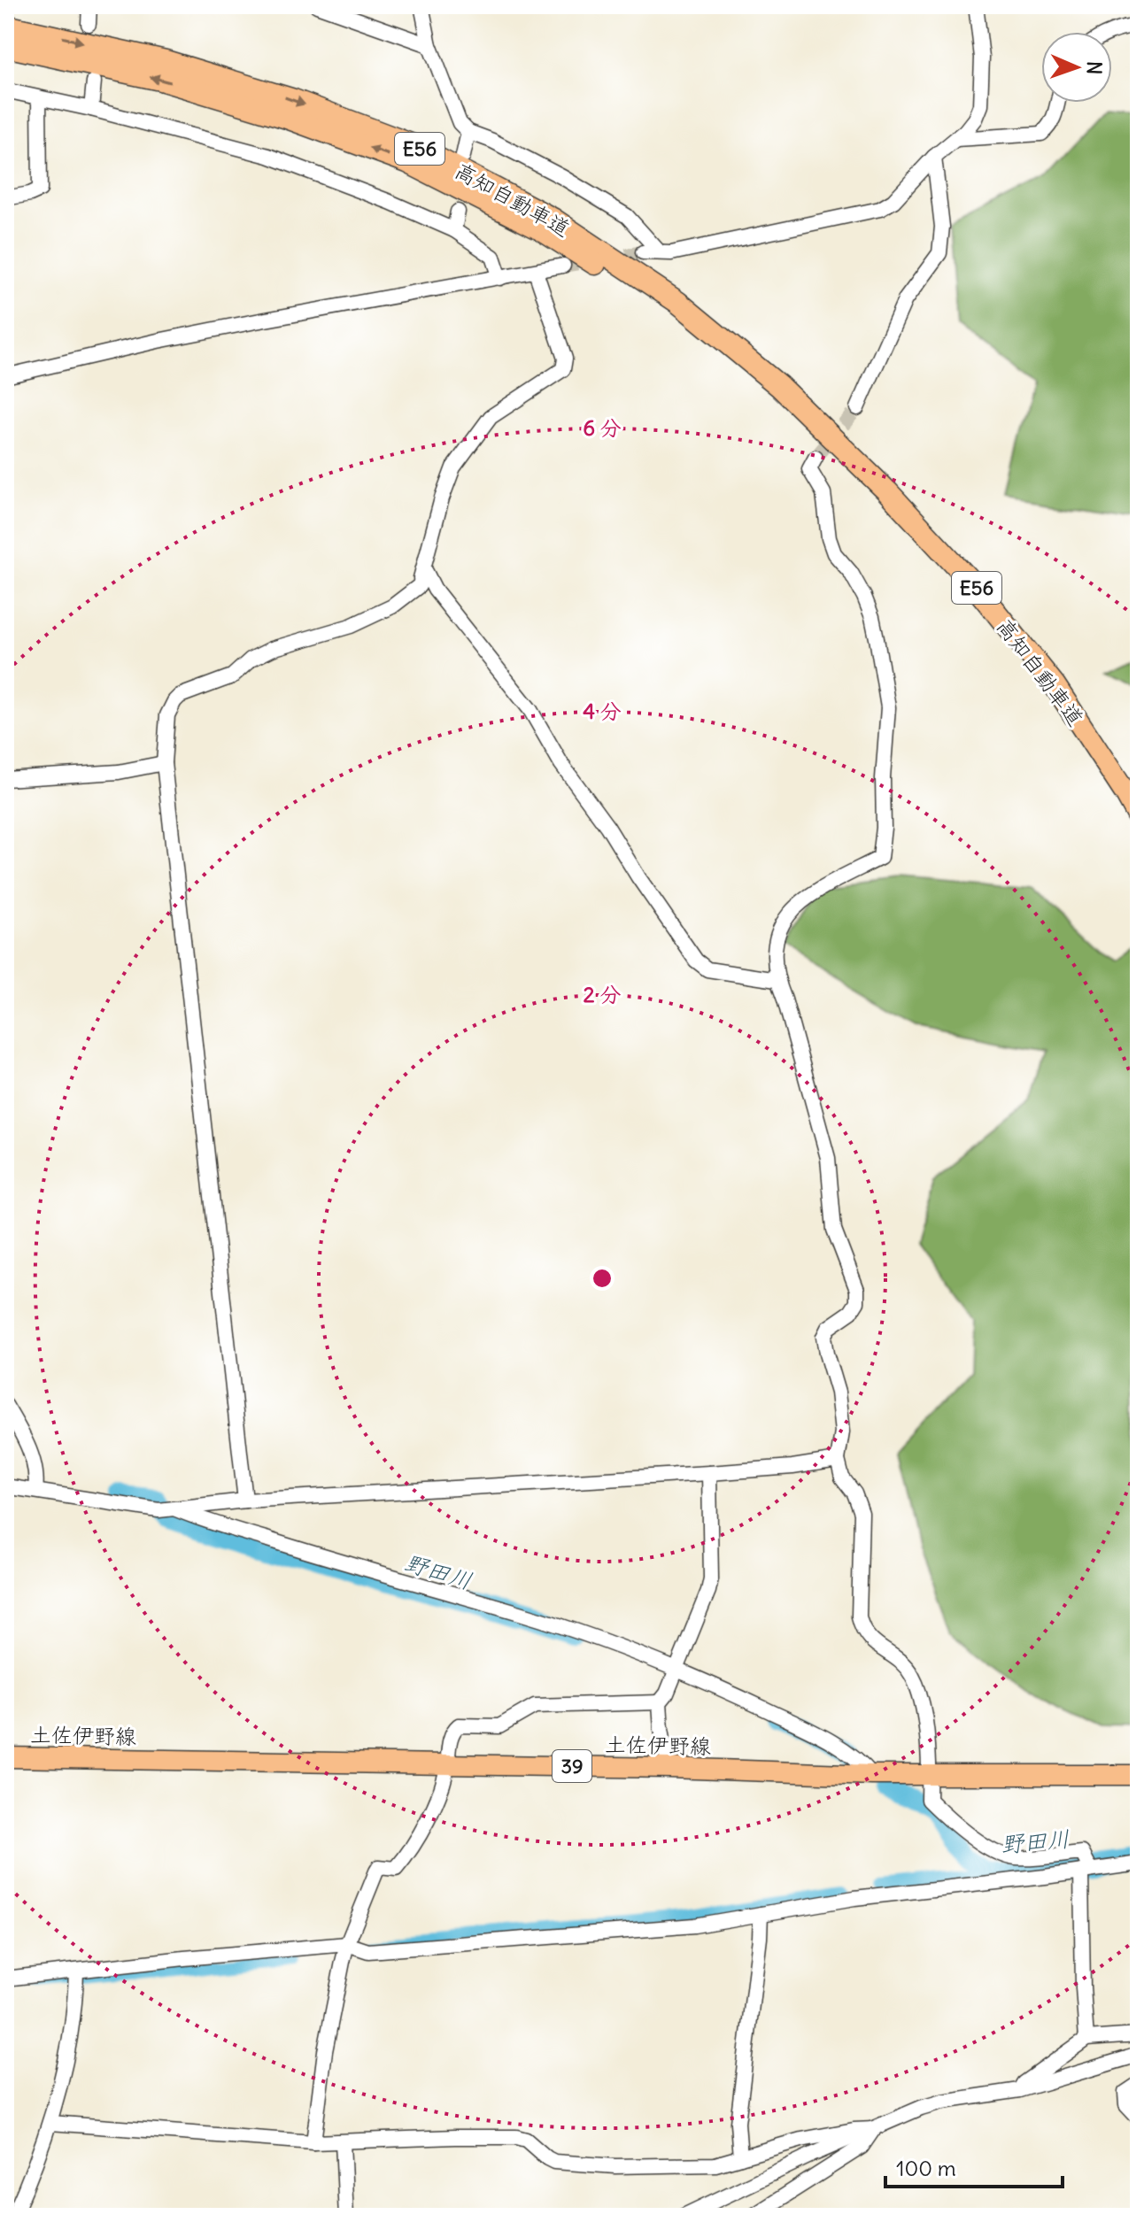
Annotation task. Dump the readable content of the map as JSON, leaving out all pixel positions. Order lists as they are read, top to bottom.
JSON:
{
  "streets": {
    "highway": ["E56", "高知自動車道"],
    "main road": ["土佐伊野線", "39"]
  },
  "water": ["野田川"],
  "scale_bar": "100 m",
  "north": "right",
  "rings": ["6 分", "4 分", "2 分"]
}
